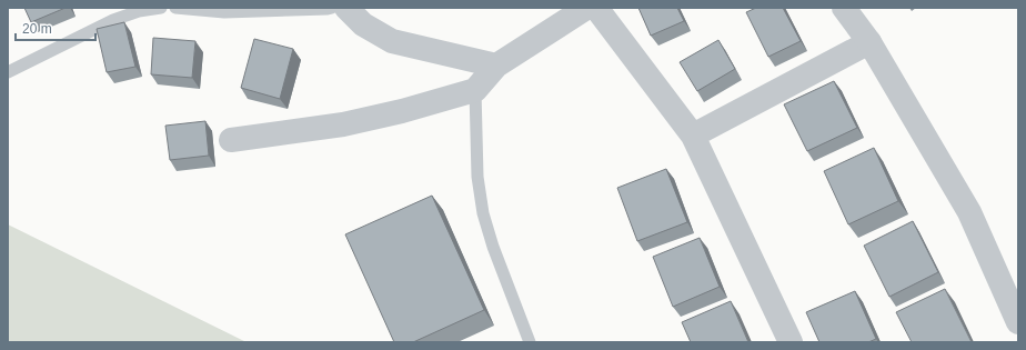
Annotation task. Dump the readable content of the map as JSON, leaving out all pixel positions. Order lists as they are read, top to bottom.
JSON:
{
  "scale_bar": "20 m"
}
